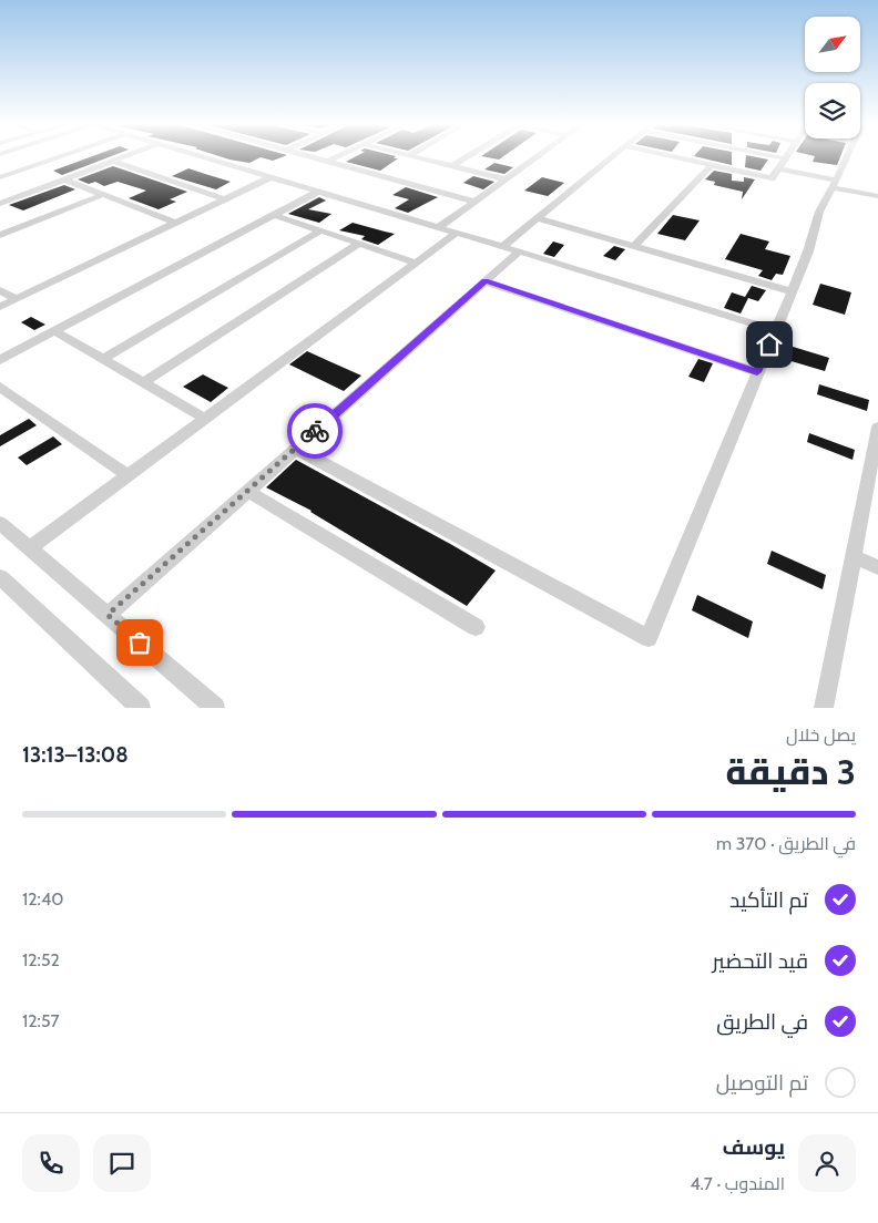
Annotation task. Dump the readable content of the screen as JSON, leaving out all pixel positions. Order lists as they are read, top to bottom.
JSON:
{
  "north": "top right",
  "page": {
    "heading": ["3 دقيقة", "يصل خلال", "13:08–13:13"],
    "panel": ["يوسف", "المندوب · 4.7"],
    "bar": "في الطريق · 370 m",
    "list": [
      ["تم التأكيد", "12:40"],
      ["قيد التحضير", "12:52"],
      ["في الطريق", "12:57"],
      "تم التوصيل"
    ]
  }
}
